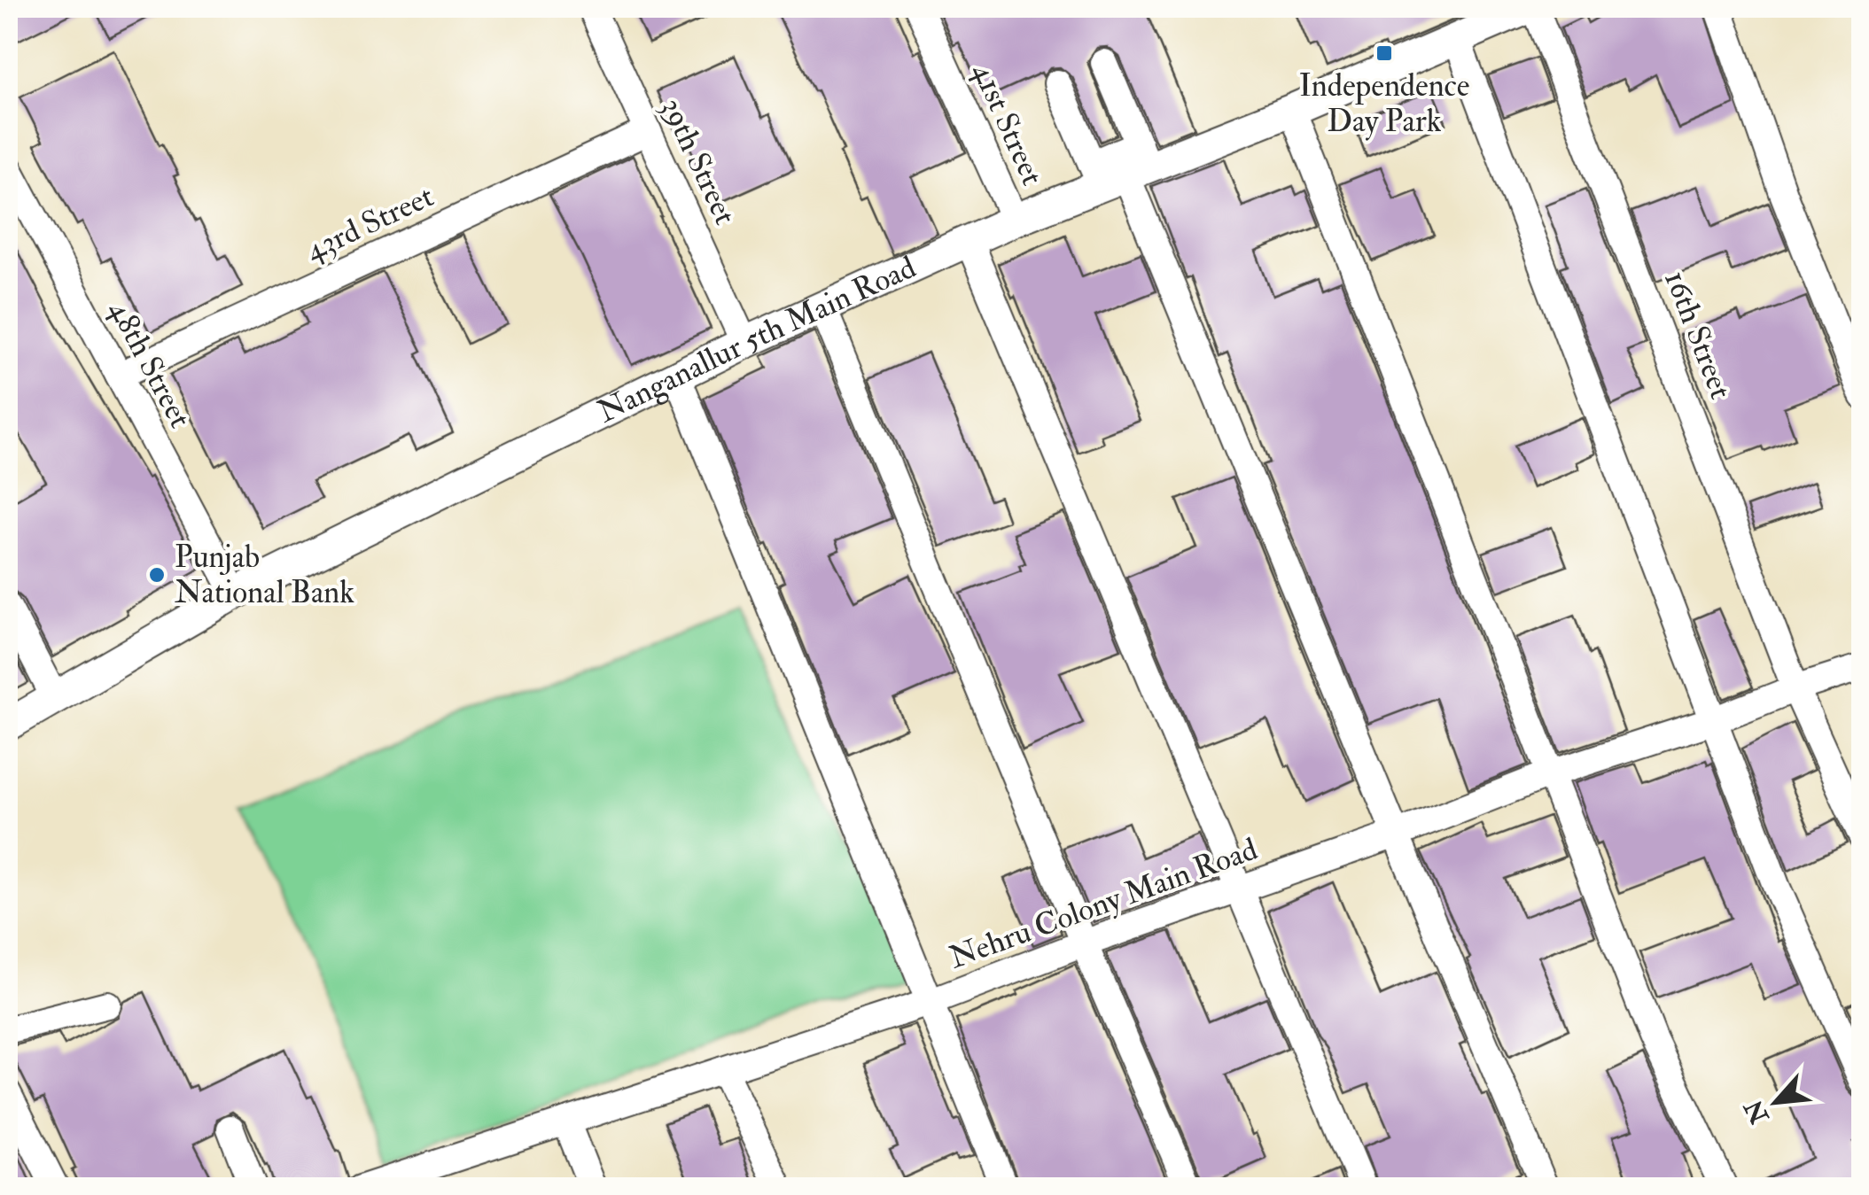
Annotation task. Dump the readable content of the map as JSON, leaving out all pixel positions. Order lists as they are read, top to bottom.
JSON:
{
  "streets": {
    "street": [
      "41st Street",
      "39th Street",
      "43rd Street",
      "16th Street",
      "Nanganallur 5th Main Road",
      "48th Street",
      "Nehru Colony Main Road"
    ]
  },
  "crossings": [
    ["41st Street", "Nanganallur 5th Main Road"],
    ["39th Street", "43rd Street"],
    ["39th Street", "Nanganallur 5th Main Road"],
    ["43rd Street", "48th Street"],
    ["16th Street", "Nanganallur 5th Main Road"],
    ["16th Street", "Nehru Colony Main Road"],
    ["Nanganallur 5th Main Road", "48th Street"]
  ],
  "places": {
    "transit": ["Independence Day Park"],
    "other": ["Punjab National Bank"]
  },
  "north": "bottom left"
}
